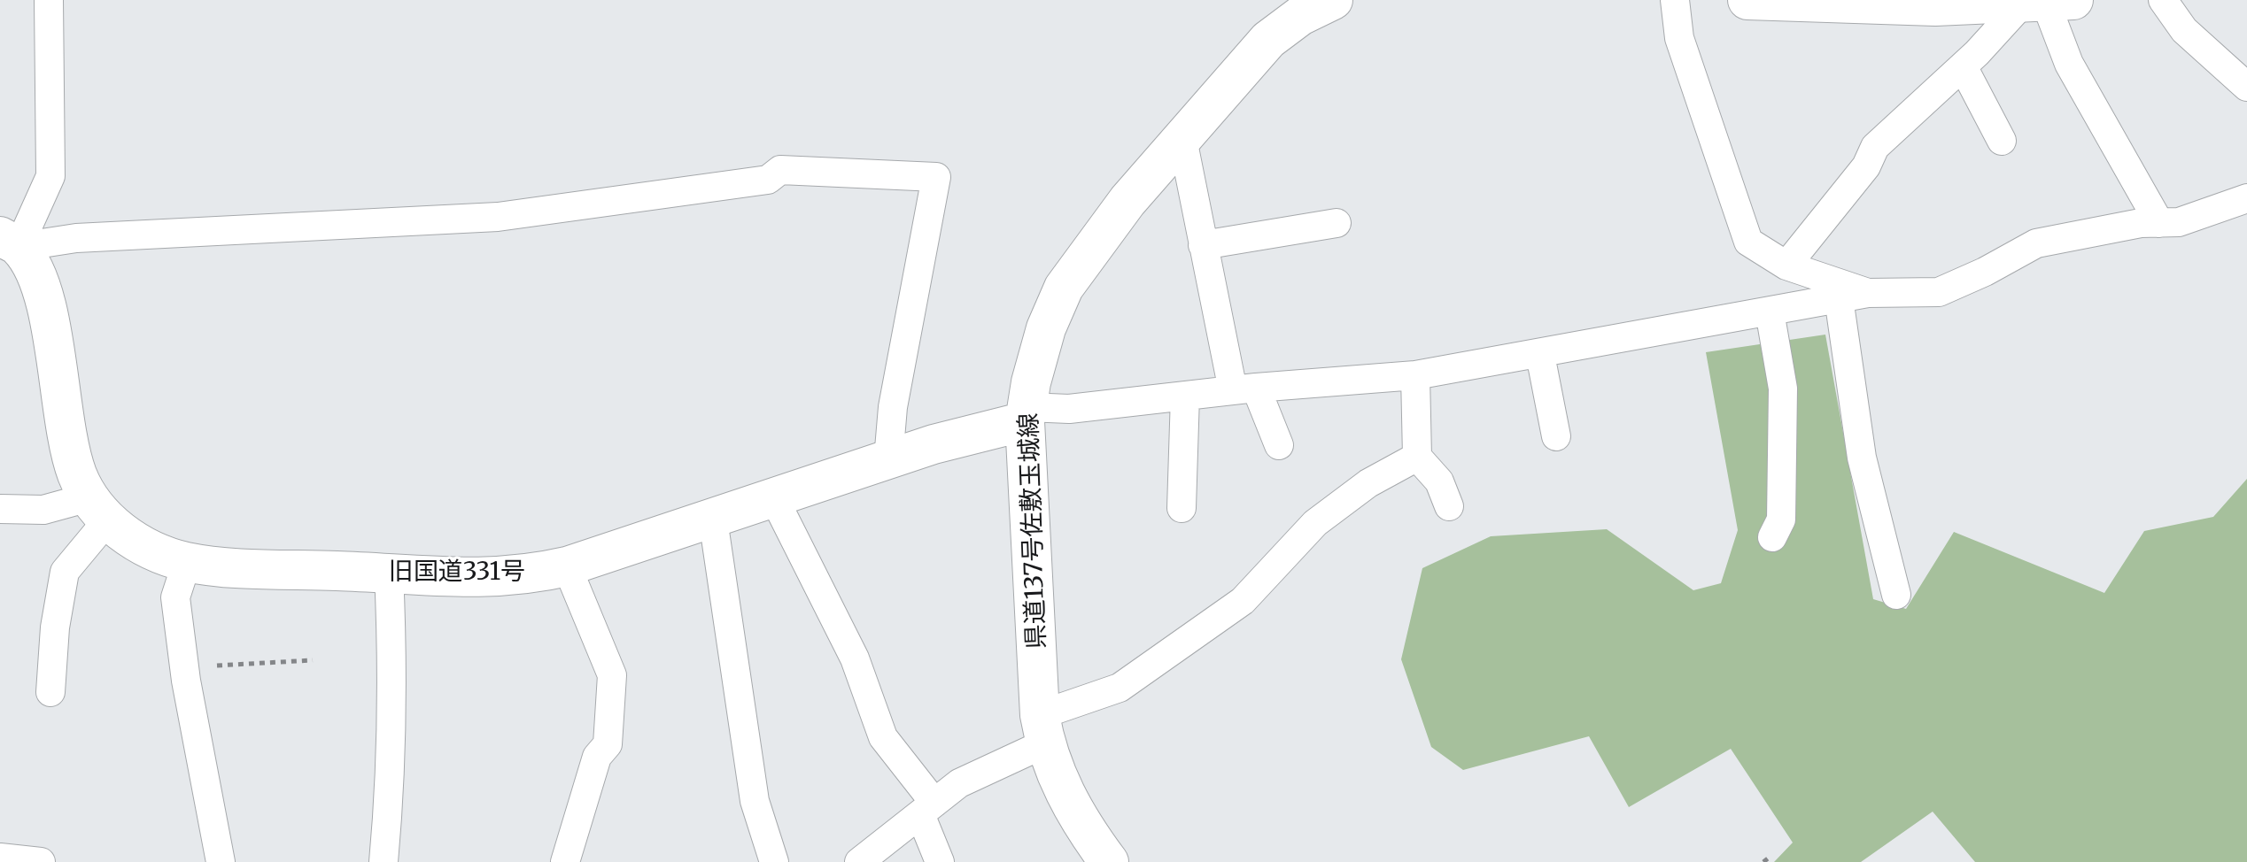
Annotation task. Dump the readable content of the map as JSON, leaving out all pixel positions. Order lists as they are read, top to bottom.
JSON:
{
  "streets": {
    "street": ["県道137号佐敷玉城線", "旧国道331号"]
  },
  "crossings": [
    ["県道137号佐敷玉城線", "旧国道331号"]
  ]
}
